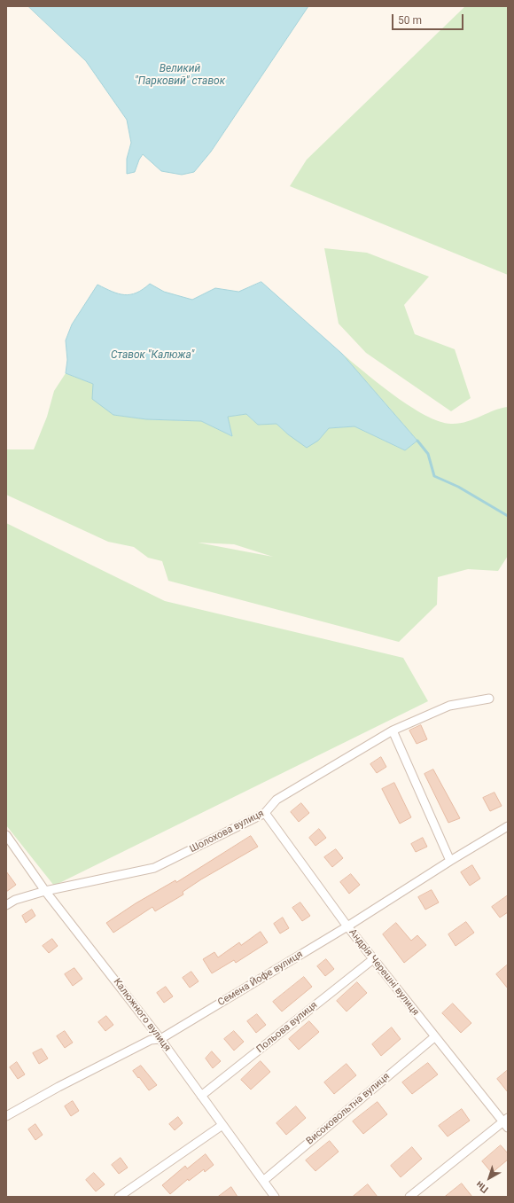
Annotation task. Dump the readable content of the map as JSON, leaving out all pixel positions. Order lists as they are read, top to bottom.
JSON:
{
  "streets": {
    "street": [
      "Шолохова вулиця",
      "Андрія Черешні вулиця",
      "Семена Йофе вулиця",
      "Калюжного вулиця",
      "Польова вулиця",
      "Високовольтна вулиця"
    ]
  },
  "crossings": [
    ["Шолохова вулиця", "Андрія Черешні вулиця"],
    ["Шолохова вулиця", "Калюжного вулиця"],
    ["Андрія Черешні вулиця", "Семена Йофе вулиця"],
    ["Андрія Черешні вулиця", "Польова вулиця"],
    ["Андрія Черешні вулиця", "Високовольтна вулиця"],
    ["Семена Йофе вулиця", "Калюжного вулиця"],
    ["Калюжного вулиця", "Польова вулиця"],
    ["Калюжного вулиця", "Високовольтна вулиця"]
  ],
  "water": ["Великий \"Парковий\" ставок", "Ставок \"Калюжа\""],
  "scale_bar": "50 m",
  "north": "bottom left"
}
